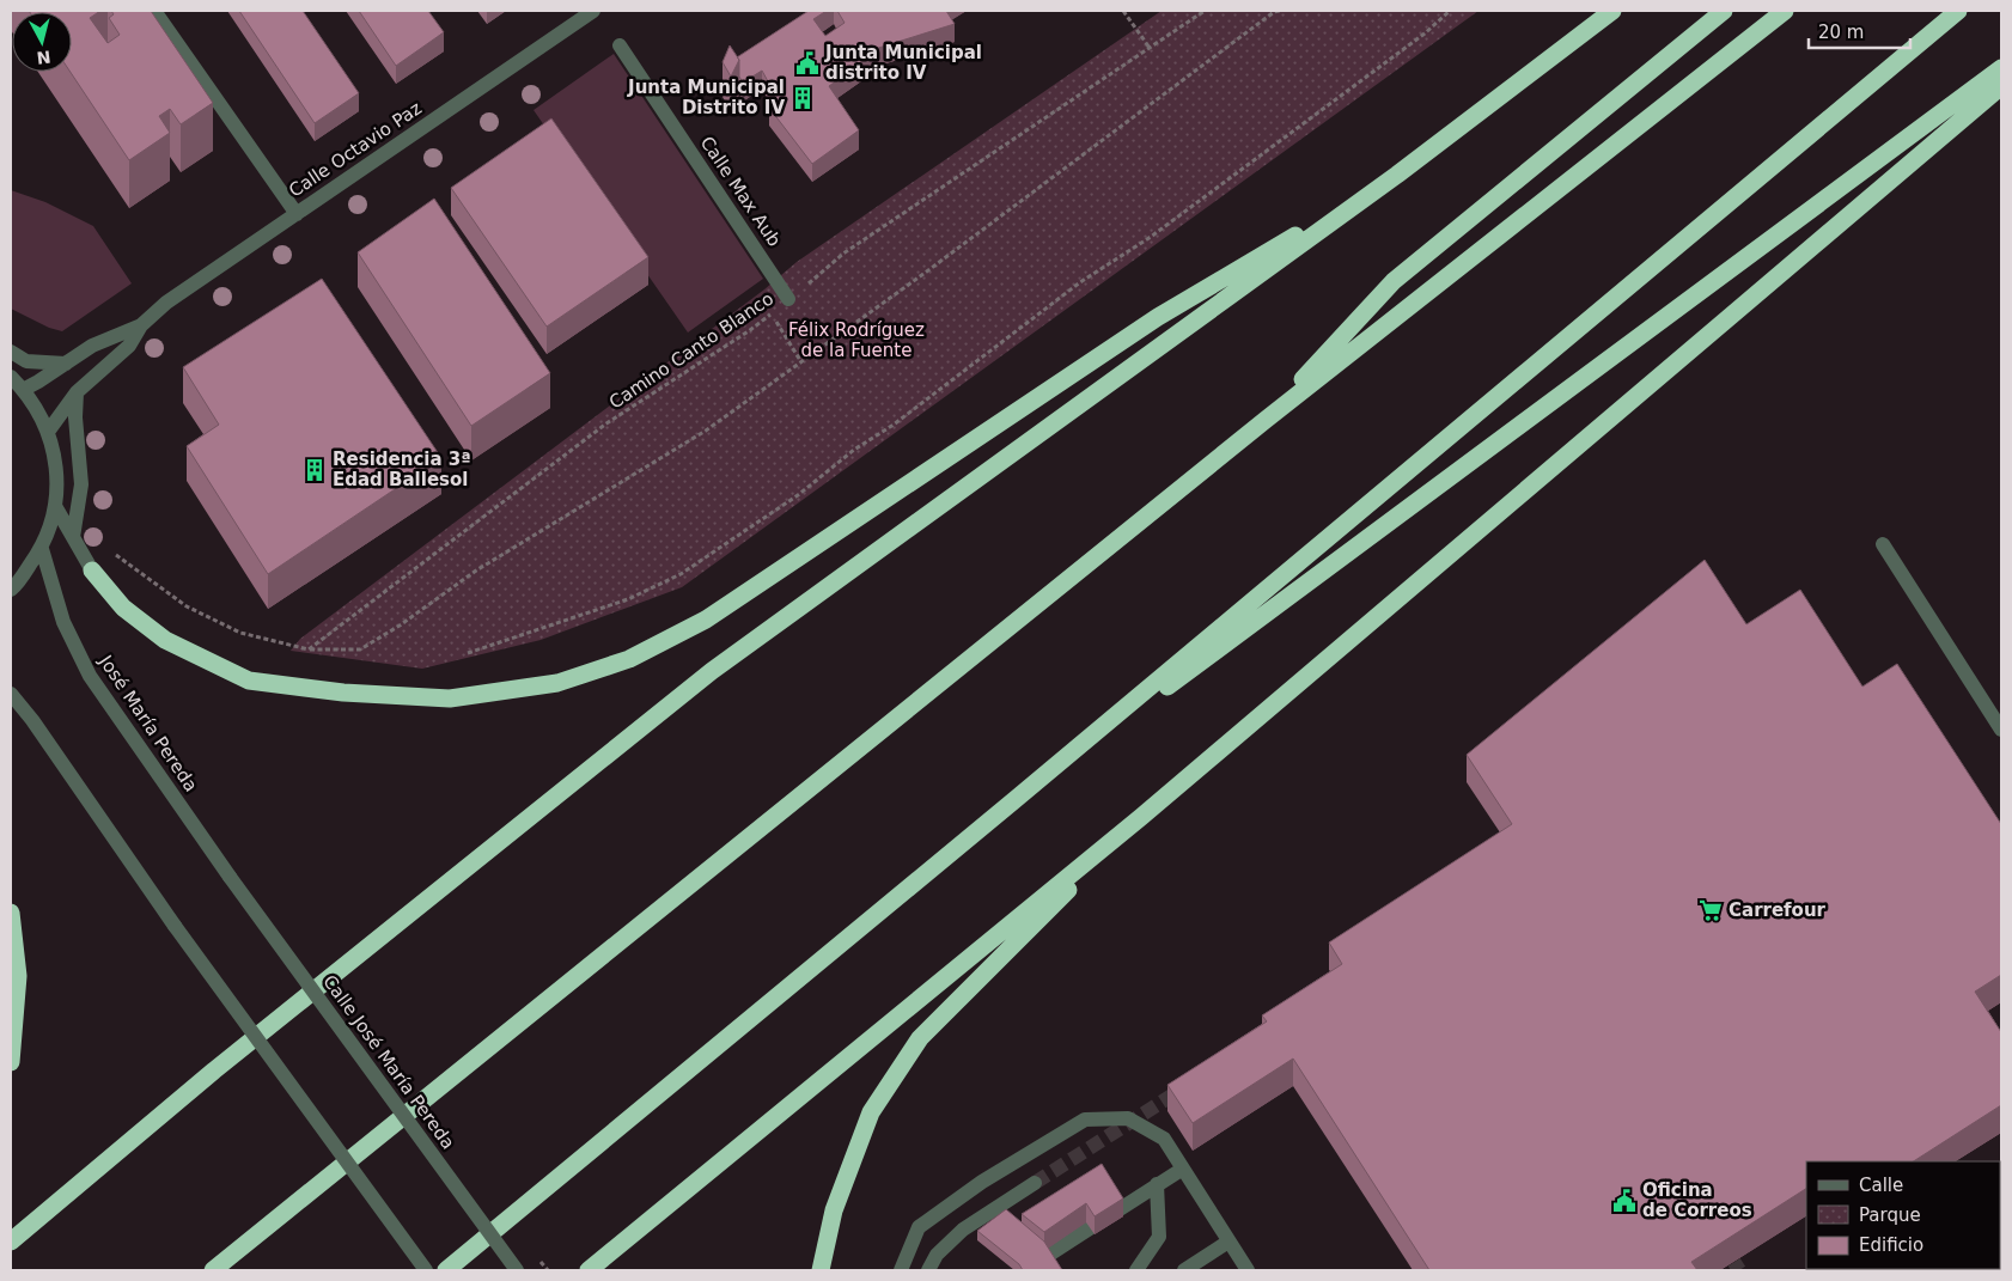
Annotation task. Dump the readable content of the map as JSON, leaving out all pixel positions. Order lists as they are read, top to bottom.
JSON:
{
  "streets": {
    "street": [
      "Calle Octavio Paz",
      "Calle Max Aub",
      "José María Pereda",
      "Calle José María Pereda"
    ],
    "path": ["Camino Canto Blanco"]
  },
  "crossings": [
    ["Calle Max Aub", "Camino Canto Blanco"],
    ["José María Pereda", "Calle José María Pereda"]
  ],
  "parks": ["Félix Rodríguez de la Fuente"],
  "places": {
    "public building": ["Junta Municipal distrito IV", "Oficina de Correos"],
    "building": ["Junta Municipal Distrito IV", "Residencia 3ª Edad Ballesol"],
    "supermarket": ["Carrefour"]
  },
  "legend": ["Calle", "Parque", "Edificio"],
  "scale_bar": "20 m",
  "north": "bottom"
}
